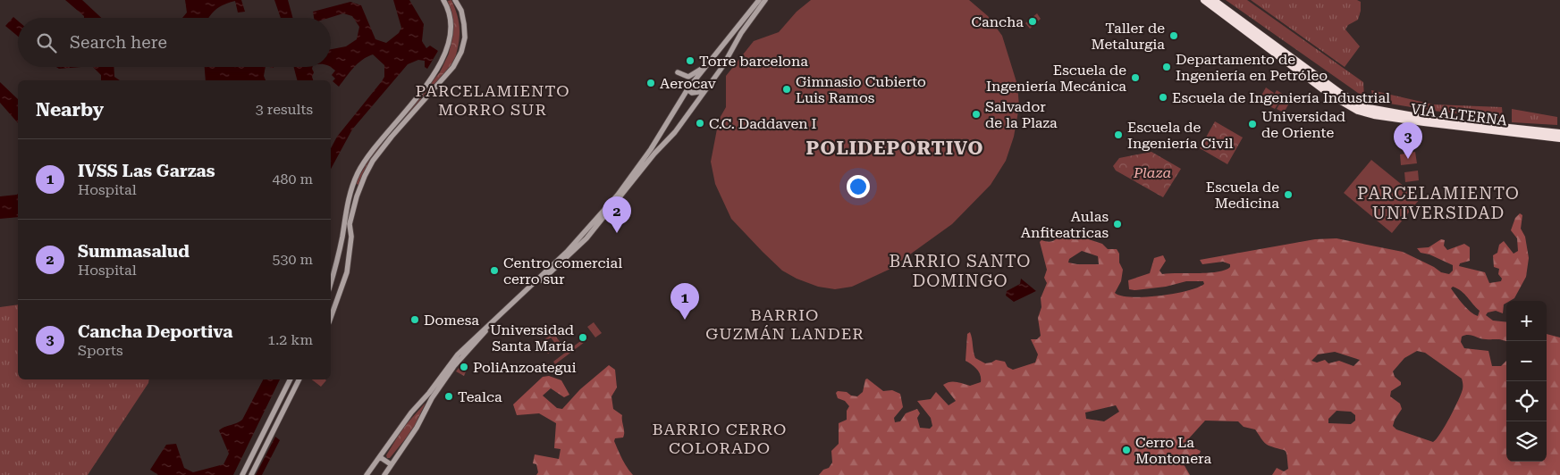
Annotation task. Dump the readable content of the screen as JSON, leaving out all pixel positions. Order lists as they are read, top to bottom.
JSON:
{
  "streets": {
    "highway": ["VÍA ALTERNA"]
  },
  "districts": [
    "PARCELAMIENTO MORRO SUR",
    "POLIDEPORTIVO",
    "PARCELAMIENTO UNIVERSIDAD",
    "BARRIO SANTO DOMINGO",
    "BARRIO GUZMÁN LANDER",
    "BARRIO CERRO COLORADO"
  ],
  "parks": ["Plaza"],
  "places": [
    "Cancha",
    "Taller de Metalurgia",
    "Torre barcelona",
    "Departamento de Ingeniería en Petróleo",
    "Escuela de Ingeniería Mecánica",
    "Aerocav",
    "Gimnasio Cubierto Luis Ramos",
    "Escuela de Ingeniería Industrial",
    "Salvador de la Plaza",
    "C.C. Daddaven I",
    "Universidad de Oriente",
    "Escuela de Ingeniería Civil",
    "Escuela de Medicina",
    "Aulas Anfiteatricas",
    "Centro comercial cerro sur",
    "Domesa",
    "Universidad Santa María",
    "PoliAnzoategui",
    "Tealca",
    "Cerro La Montonera"
  ],
  "page": {
    "search": "Search here",
    "heading": ["Nearby", "3 results"],
    "pins": ["3", "2", "1"],
    "list": [
      {
        "mark": "1",
        "name": "IVSS Las Garzas",
        "note": "Hospital",
        "value": "480 m"
      },
      {
        "mark": "2",
        "name": "Summasalud",
        "note": "Hospital",
        "value": "530 m"
      },
      {
        "mark": "3",
        "name": "Cancha Deportiva",
        "note": "Sports",
        "value": "1.2 km"
      }
    ],
    "map_buttons": ["+", "−"]
  }
}
